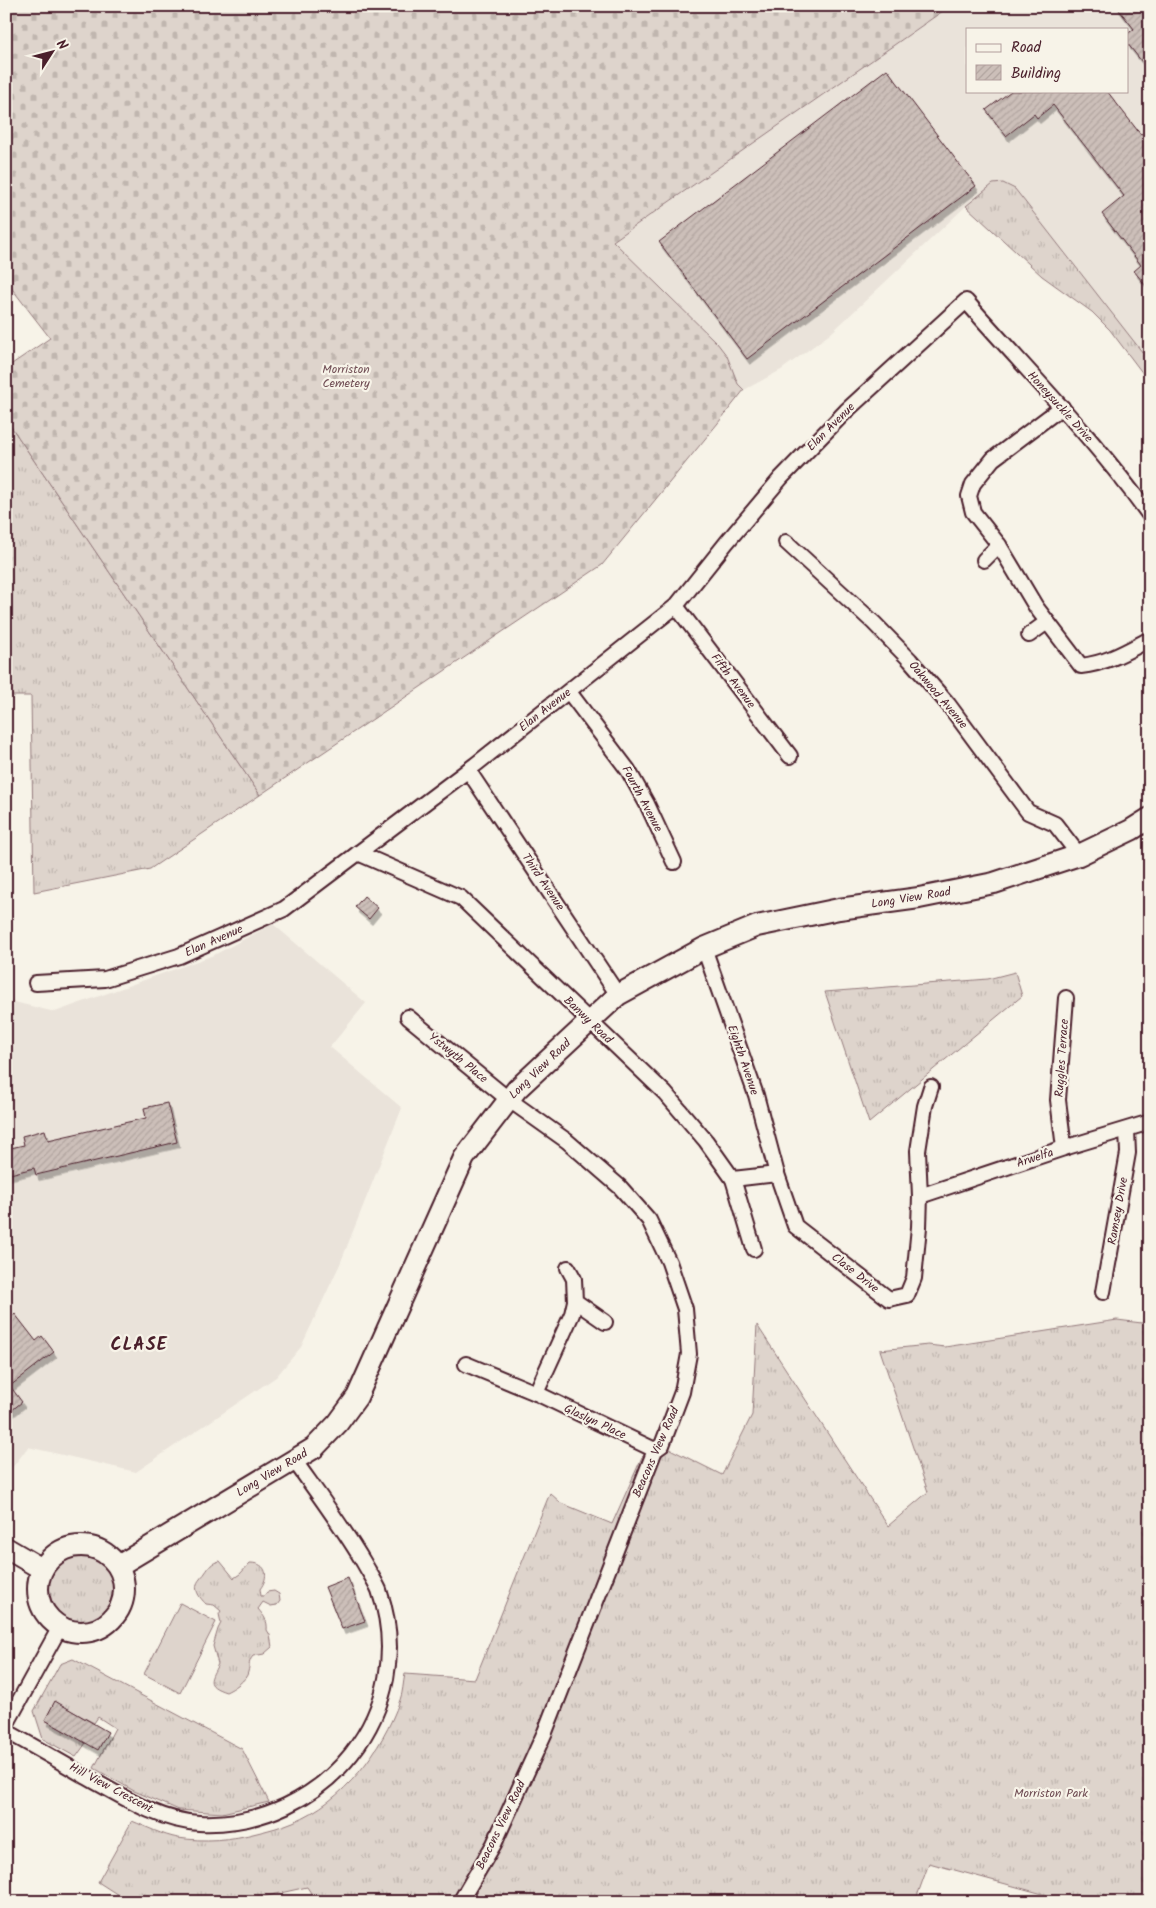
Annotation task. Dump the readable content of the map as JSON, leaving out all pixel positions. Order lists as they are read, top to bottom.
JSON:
{
  "streets": {
    "street": [
      "Honeysuckle Drive",
      "Elan Avenue",
      "Fifth Avenue",
      "Oakwood Avenue",
      "Fourth Avenue",
      "Third Avenue",
      "Long View Road",
      "Banwy Road",
      "Ystwyth Place",
      "Ruggles Terrace",
      "Eighth Avenue",
      "Arwelfa",
      "Ramsey Drive",
      "Clase Drive",
      "Glaslyn Place",
      "Beacons View Road",
      "Hill View Crescent"
    ]
  },
  "crossings": [
    ["Honeysuckle Drive", "Elan Avenue"],
    ["Elan Avenue", "Fifth Avenue"],
    ["Elan Avenue", "Fourth Avenue"],
    ["Elan Avenue", "Third Avenue"],
    ["Elan Avenue", "Banwy Road"],
    ["Oakwood Avenue", "Long View Road"],
    ["Third Avenue", "Long View Road"],
    ["Long View Road", "Banwy Road"],
    ["Long View Road", "Ystwyth Place"],
    ["Long View Road", "Eighth Avenue"],
    ["Long View Road", "Beacons View Road"],
    ["Long View Road", "Hill View Crescent"],
    ["Ystwyth Place", "Beacons View Road"],
    ["Ruggles Terrace", "Arwelfa"],
    ["Eighth Avenue", "Clase Drive"],
    ["Arwelfa", "Ramsey Drive"],
    ["Arwelfa", "Clase Drive"],
    ["Glaslyn Place", "Beacons View Road"]
  ],
  "districts": ["CLASE"],
  "parks": ["Morriston Cemetery", "Morriston Park"],
  "legend": ["Road", "Building"],
  "north": "top right"
}
